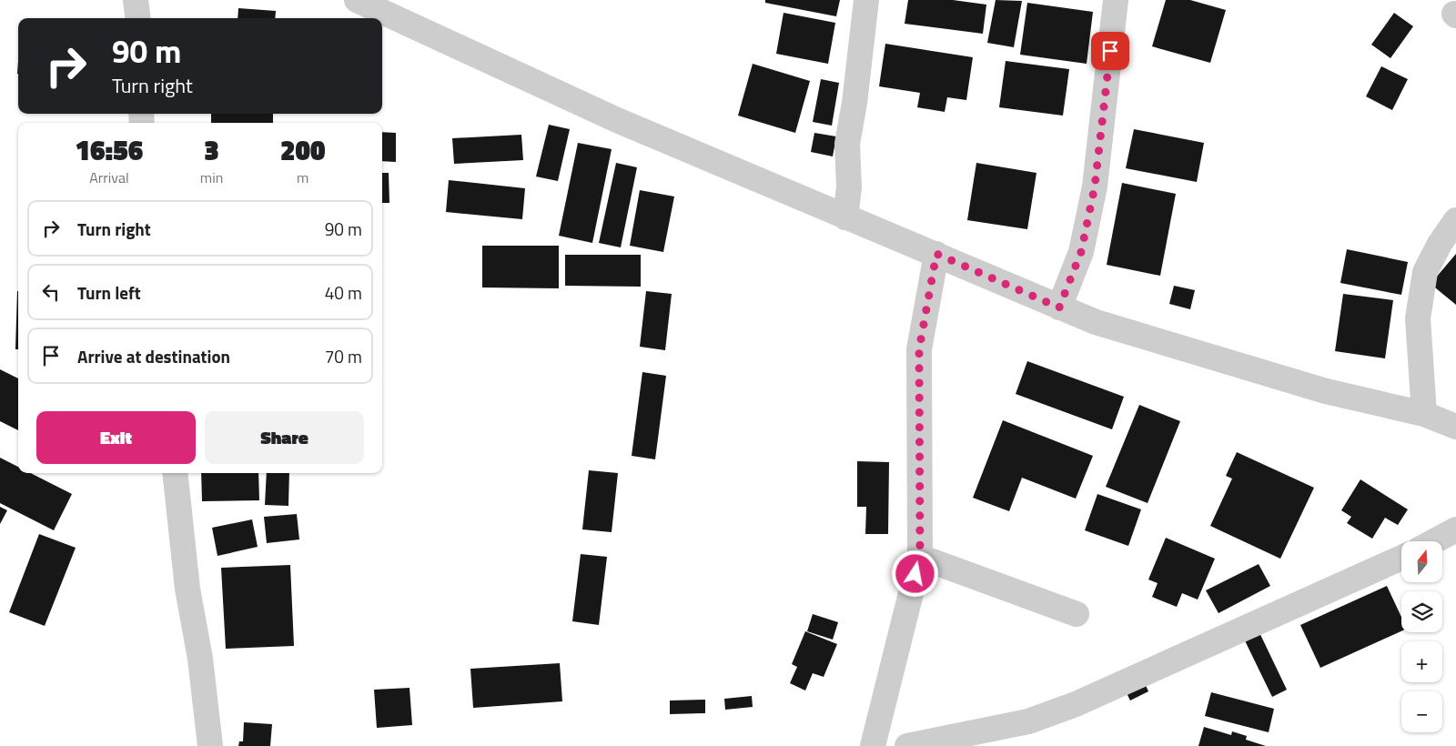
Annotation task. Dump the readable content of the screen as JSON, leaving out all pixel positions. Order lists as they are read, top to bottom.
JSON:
{
  "north": "top",
  "page": {
    "turn": ["90 m", "Turn right"],
    "eta": [
      "16:56",
      "Arrival",
      "3",
      "min",
      "200",
      "m"
    ],
    "list": [
      {
        "name": "Turn right",
        "value": "90 m"
      },
      {
        "name": "Turn left",
        "value": "40 m"
      },
      {
        "name": "Arrive at destination",
        "value": "70 m"
      }
    ],
    "buttons": ["Exit", "Share"],
    "map_buttons": ["+", "−"]
  }
}
